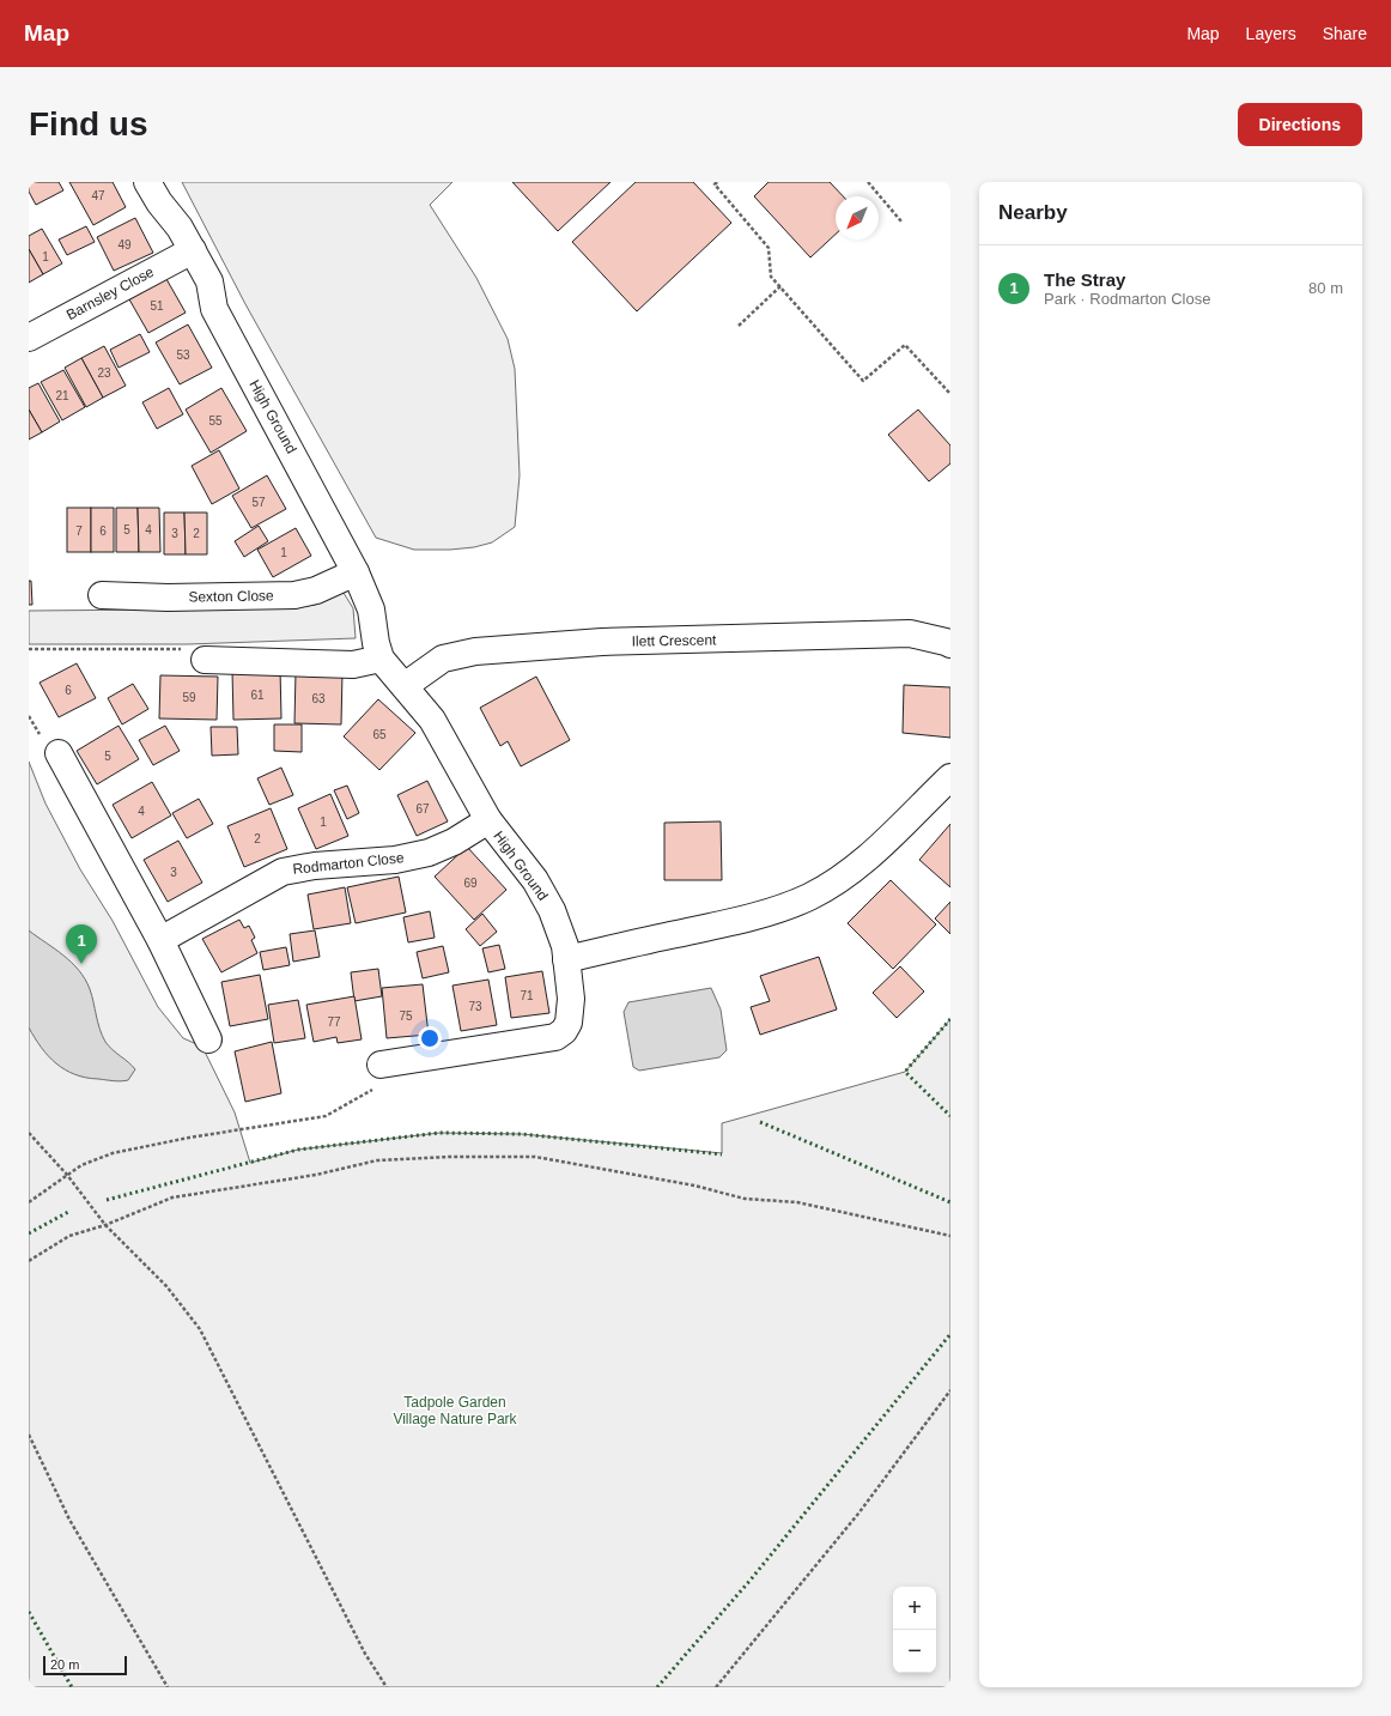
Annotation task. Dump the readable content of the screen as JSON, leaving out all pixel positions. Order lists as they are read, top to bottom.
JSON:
{
  "streets": {
    "street": [
      "Barnsley Close",
      "High Ground",
      "Sexton Close",
      "Ilett Crescent",
      "Rodmarton Close"
    ]
  },
  "crossings": [
    ["Barnsley Close", "High Ground"],
    ["High Ground", "Sexton Close"],
    ["High Ground", "Ilett Crescent"],
    ["High Ground", "Rodmarton Close"]
  ],
  "parks": ["Tadpole Garden Village Nature Park"],
  "house_numbers": [
    "47",
    "49",
    "1",
    "51",
    "53",
    "23",
    "21",
    "55",
    "57",
    "5",
    "4",
    "7",
    "6",
    "3",
    "2",
    "1",
    "6",
    "61",
    "59",
    "63",
    "65",
    "5",
    "67",
    "4",
    "1",
    "2",
    "3",
    "69",
    "71",
    "73",
    "75",
    "77"
  ],
  "scale_bar": "20 m",
  "north": "bottom left",
  "page": {
    "header": "Map",
    "nav": ["Map", "Layers", "Share"],
    "buttons": "Directions",
    "title": "Find us",
    "heading": "Nearby",
    "list": [
      {
        "mark": "1",
        "name": "The Stray",
        "note": "Park · Rodmarton Close",
        "value": "80 m"
      }
    ],
    "pins": "1",
    "map_buttons": ["+", "−"],
    "scale": "20 m"
  }
}
